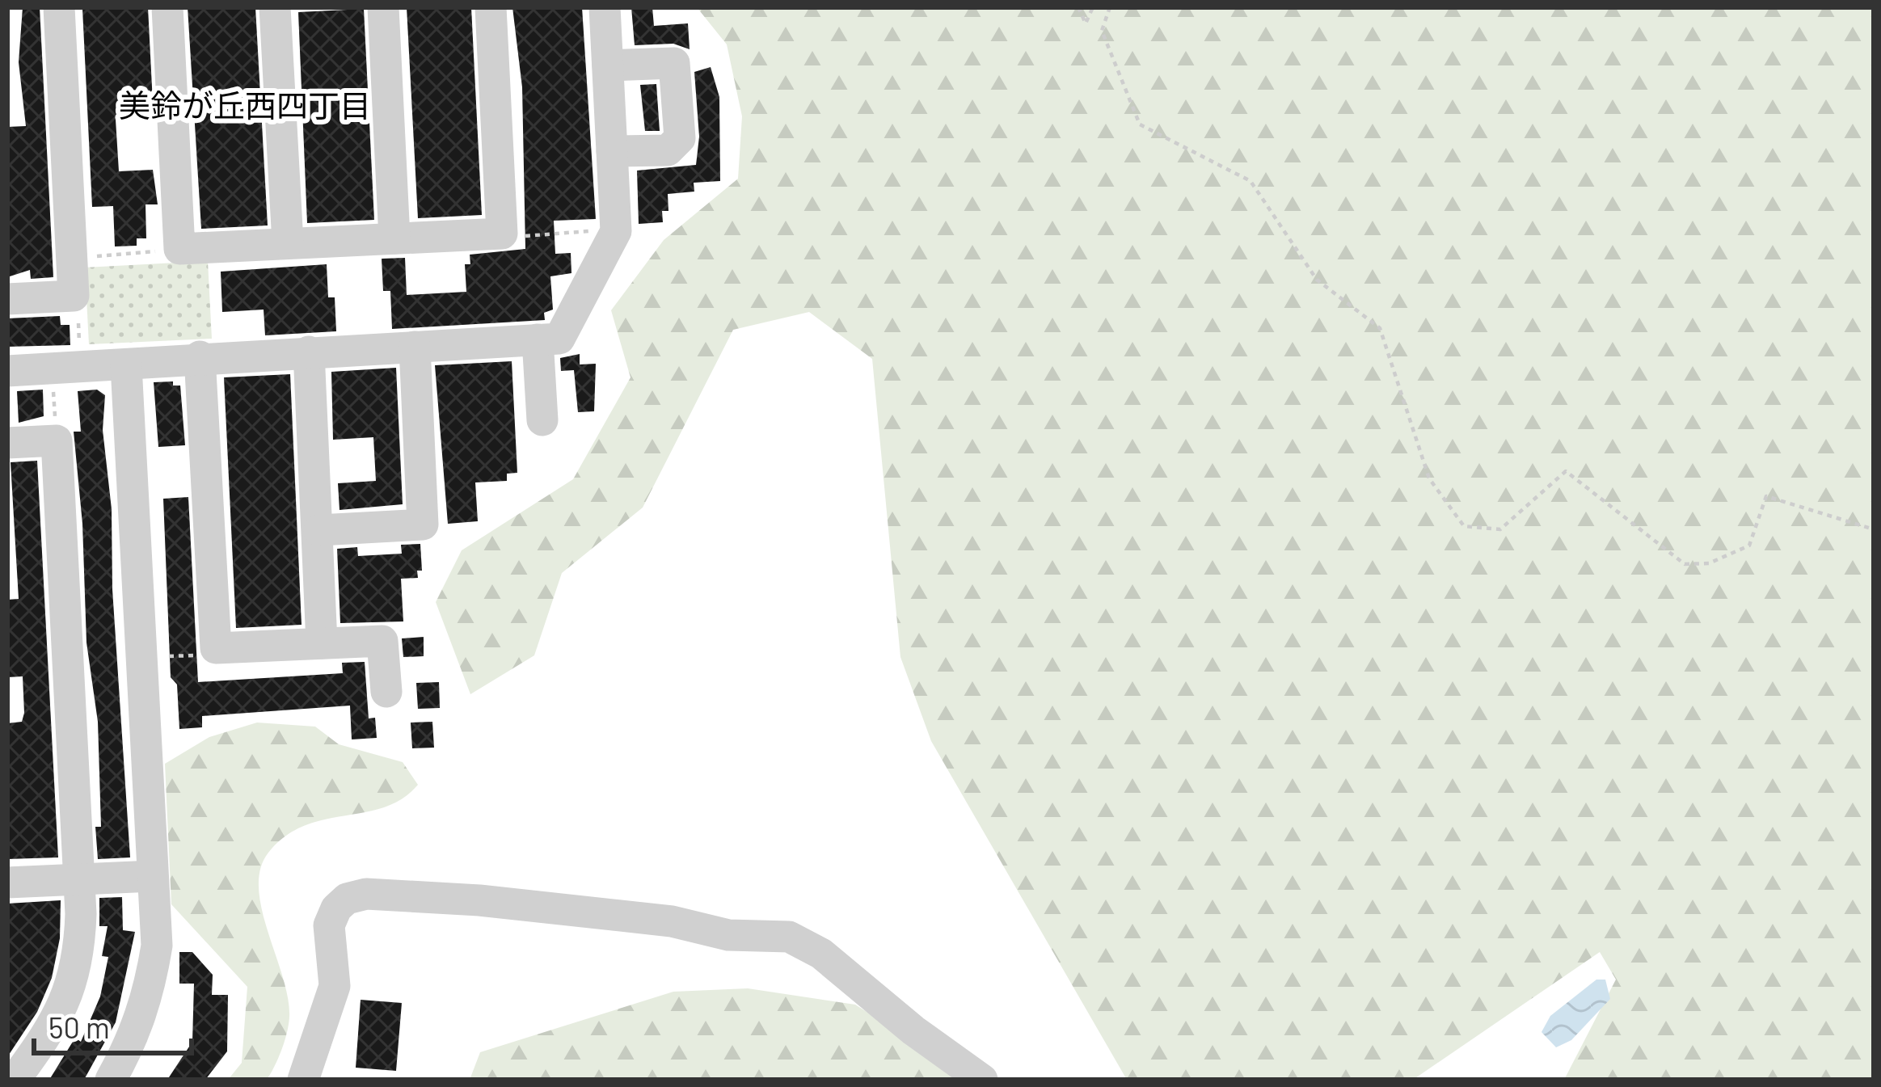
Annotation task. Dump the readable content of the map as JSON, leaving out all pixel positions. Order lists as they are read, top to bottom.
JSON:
{
  "districts": ["美鈴が丘西四丁目"],
  "scale_bar": "50 m"
}
